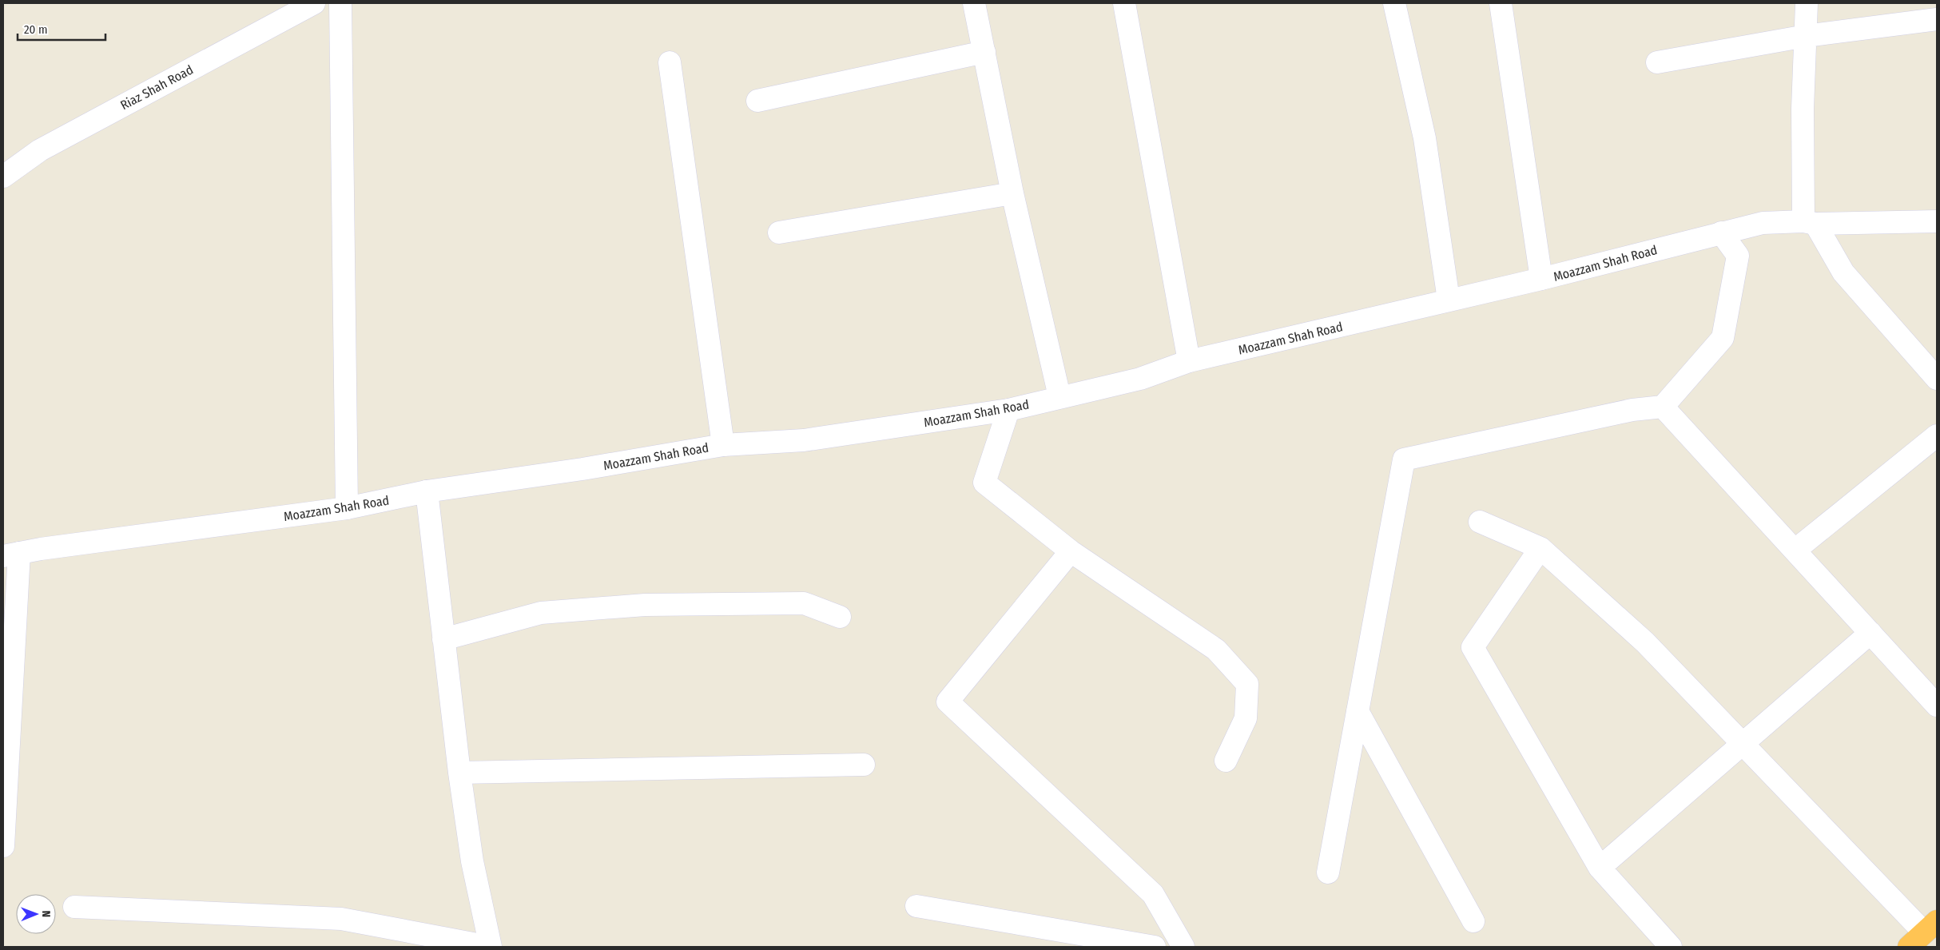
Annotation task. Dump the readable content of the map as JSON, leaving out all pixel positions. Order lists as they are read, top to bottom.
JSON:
{
  "streets": {
    "street": ["Riaz Shah Road", "Moazzam Shah Road"]
  },
  "scale_bar": "20 m",
  "north": "right"
}
